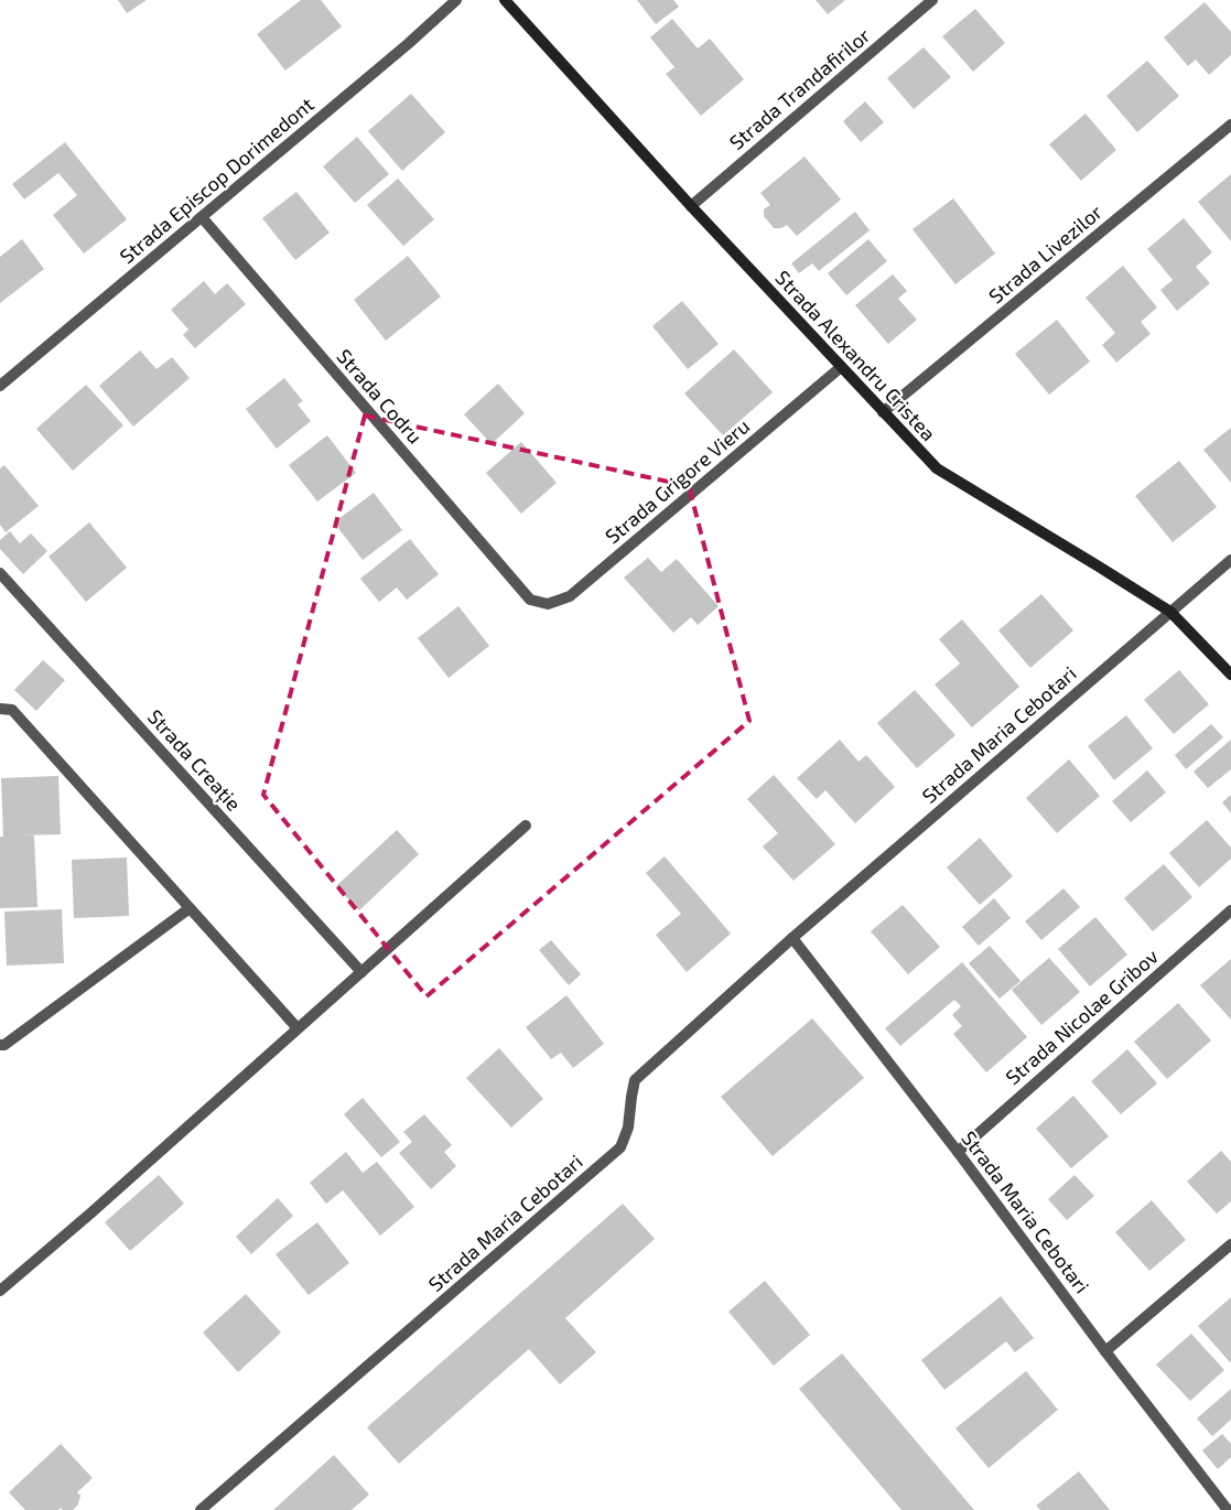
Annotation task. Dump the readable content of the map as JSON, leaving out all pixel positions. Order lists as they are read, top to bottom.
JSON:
{
  "streets": {
    "street": [
      "Strada Trandafirilor",
      "Strada Episcop Dorimedont",
      "Strada Livezilor",
      "Strada Alexandru Cristea",
      "Strada Codru",
      "Strada Grigore Vieru",
      "Strada Maria Cebotari",
      "Strada Creație",
      "Strada Nicolae Gribov"
    ]
  },
  "crossings": [
    ["Strada Trandafirilor", "Strada Alexandru Cristea"],
    ["Strada Episcop Dorimedont", "Strada Codru"],
    ["Strada Livezilor", "Strada Alexandru Cristea"],
    ["Strada Alexandru Cristea", "Strada Grigore Vieru"],
    ["Strada Alexandru Cristea", "Strada Maria Cebotari"],
    ["Strada Codru", "Strada Grigore Vieru"],
    ["Strada Maria Cebotari", "Strada Nicolae Gribov"]
  ]
}
